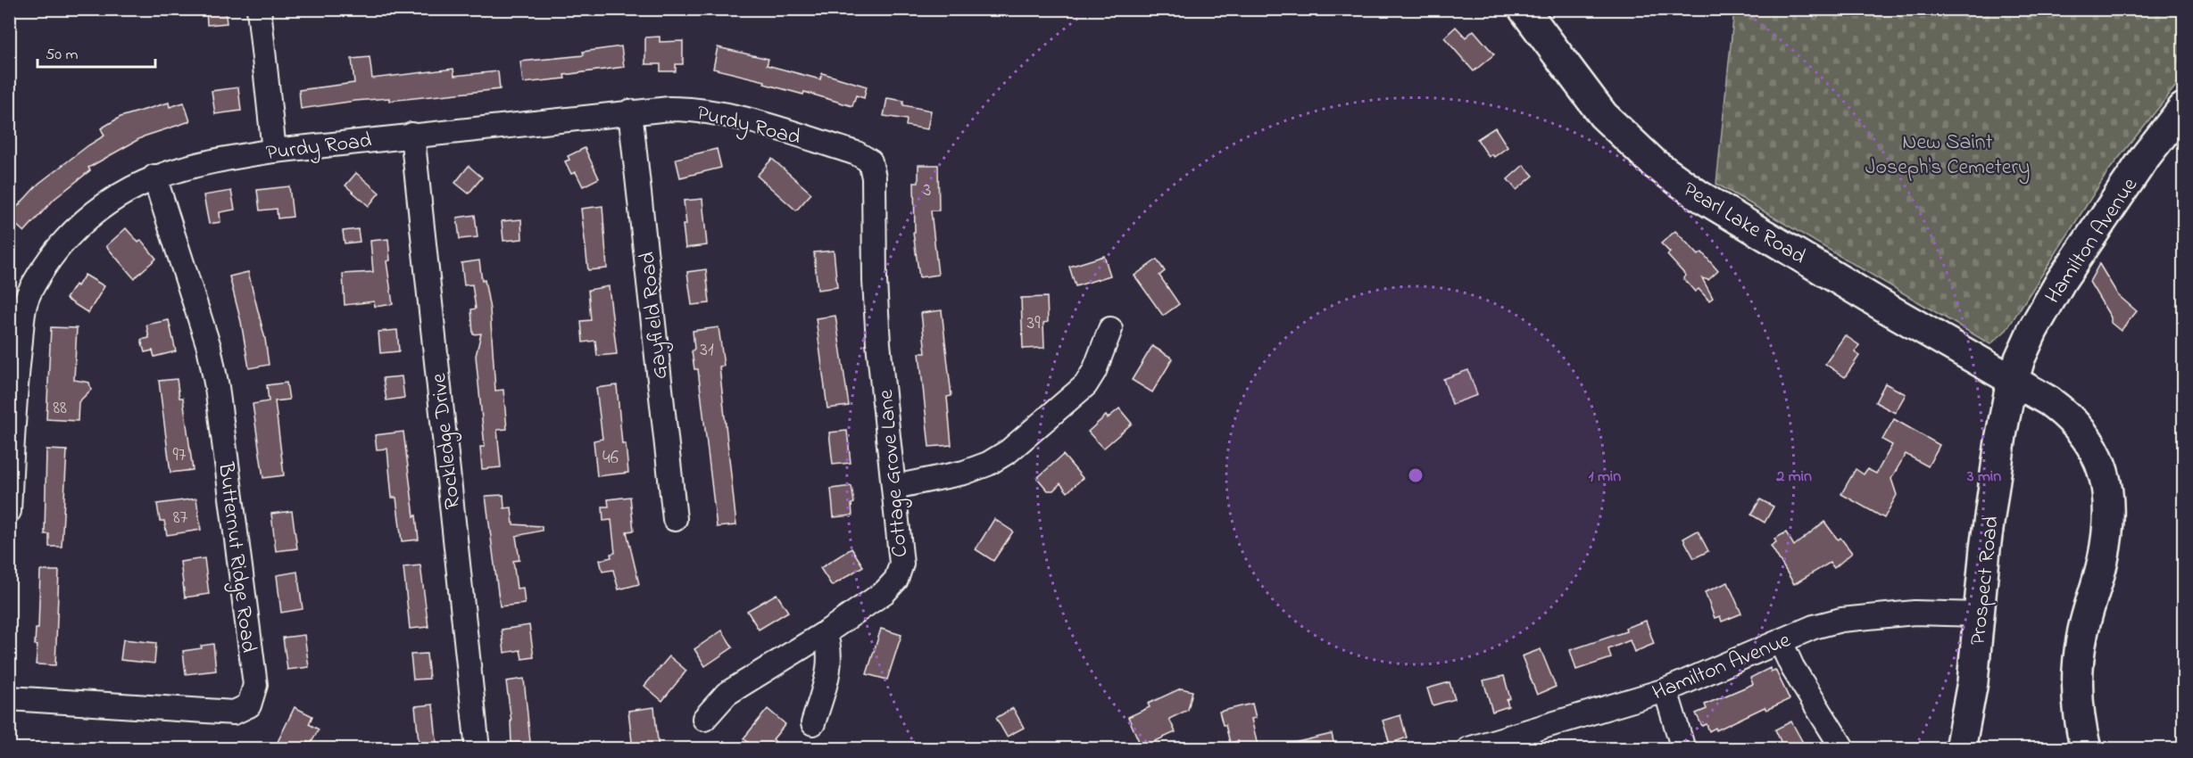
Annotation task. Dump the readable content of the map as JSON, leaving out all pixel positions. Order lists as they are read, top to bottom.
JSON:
{
  "streets": {
    "main road": ["Pearl Lake Road", "Hamilton Avenue", "Prospect Road"],
    "street": [
      "Purdy Road",
      "Gayfield Road",
      "Rockledge Drive",
      "Cottage Grove Lane",
      "Butternut Ridge Road"
    ]
  },
  "crossings": [
    ["Purdy Road", "Gayfield Road"],
    ["Purdy Road", "Rockledge Drive"],
    ["Purdy Road", "Cottage Grove Lane"],
    ["Purdy Road", "Butternut Ridge Road"],
    ["Pearl Lake Road", "Hamilton Avenue"],
    ["Pearl Lake Road", "Prospect Road"],
    ["Hamilton Avenue", "Prospect Road"]
  ],
  "parks": ["New Saint Joseph's Cemetery"],
  "house_numbers": [
    "3",
    "39",
    "31",
    "88",
    "97",
    "46",
    "87"
  ],
  "scale_bar": "50 m",
  "rings": ["1 min", "2 min", "3 min"]
}
